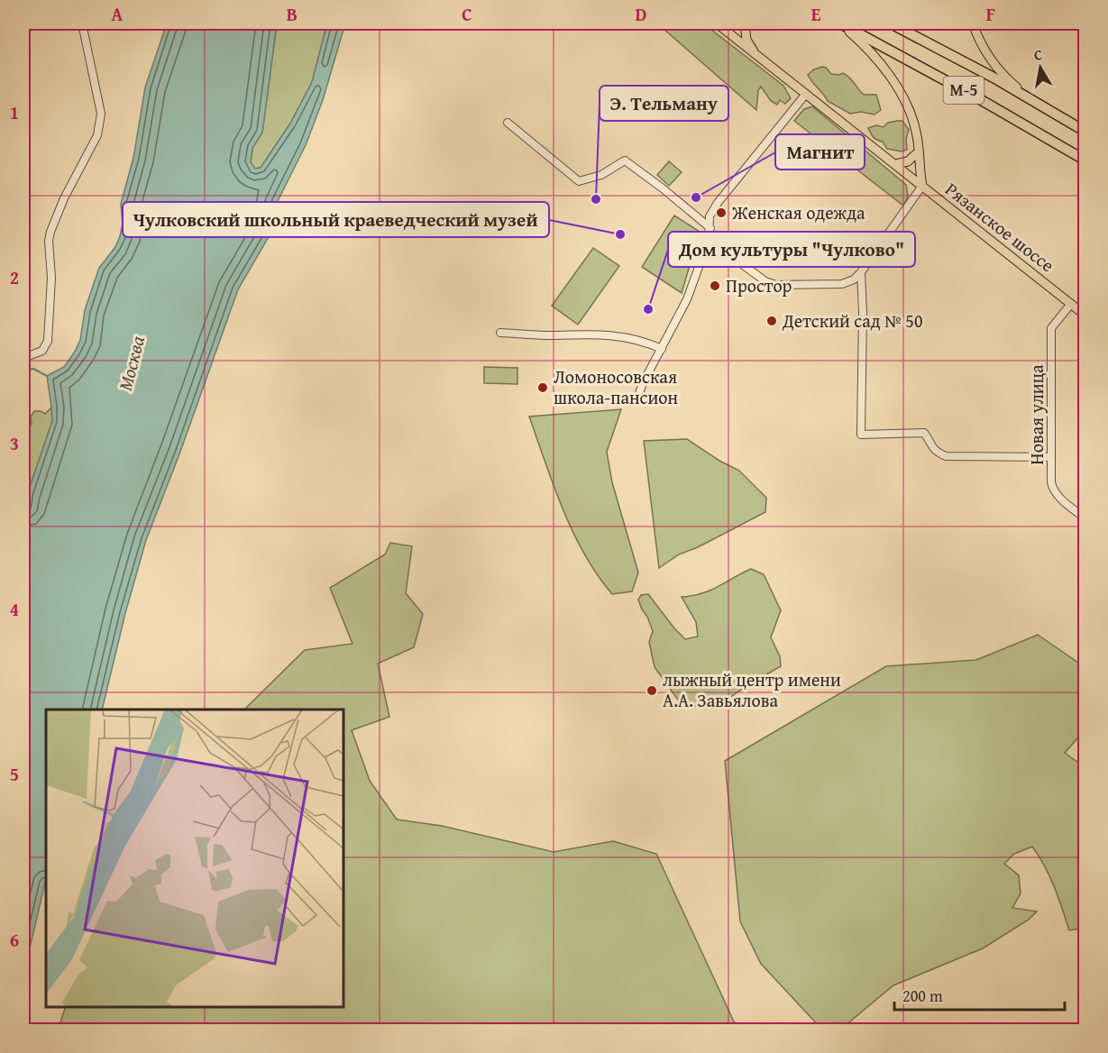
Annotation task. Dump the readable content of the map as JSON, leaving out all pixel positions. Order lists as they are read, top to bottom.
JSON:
{
  "streets": {
    "highway": ["М-5"],
    "main road": ["Рязанское шоссе"],
    "street": ["Новая улица"]
  },
  "crossings": [
    ["Рязанское шоссе", "Новая улица"]
  ],
  "water": ["Москва"],
  "places": [
    "Магнит",
    "Э. Тельману",
    "Женская одежда",
    "Чулковский школьный краеведческий музей",
    "Простор",
    "Дом культуры \"Чулково\"",
    "Детский сад № 50",
    "Ломоносовская школа-пансион",
    "лыжный центр имени А.А. Завьялова"
  ],
  "scale_bar": "200 m",
  "north": "top",
  "grid": {
    "columns": [
      "A",
      "B",
      "C",
      "D",
      "E",
      "F"
    ],
    "rows": [
      "1",
      "2",
      "3",
      "4",
      "5",
      "6"
    ]
  }
}
